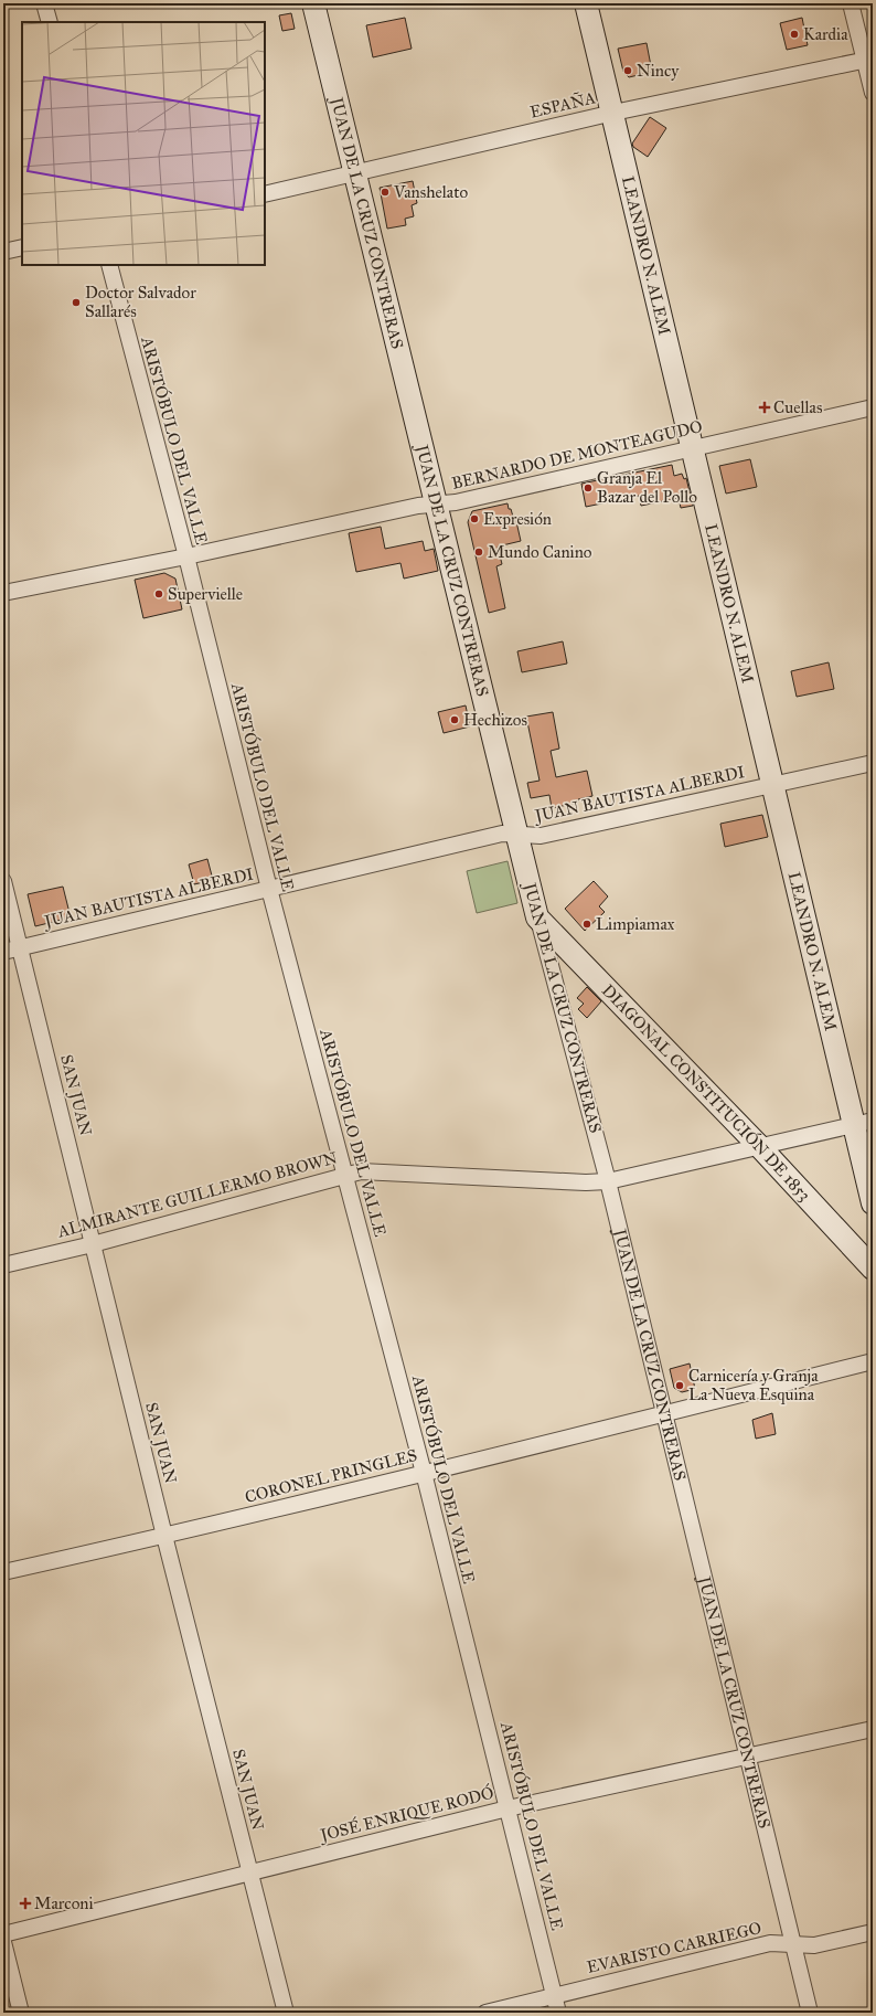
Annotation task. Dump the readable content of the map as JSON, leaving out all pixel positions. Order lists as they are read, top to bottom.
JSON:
{
  "streets": {
    "main road": ["JUAN DE LA CRUZ CONTRERAS", "LEANDRO N. ALEM", "DIAGONAL CONSTITUCIÓN DE 1853"],
    "street": [
      "ESPAÑA",
      "ARISTÓBULO DEL VALLE",
      "BERNARDO DE MONTEAGUDO",
      "JUAN BAUTISTA ALBERDI",
      "SAN JUAN",
      "ALMIRANTE GUILLERMO BROWN",
      "CORONEL PRINGLES",
      "JOSÉ ENRIQUE RODÓ",
      "EVARISTO CARRIEGO"
    ]
  },
  "crossings": [
    ["ESPAÑA", "JUAN DE LA CRUZ CONTRERAS"],
    ["ESPAÑA", "LEANDRO N. ALEM"],
    ["JUAN DE LA CRUZ CONTRERAS", "BERNARDO DE MONTEAGUDO"],
    ["JUAN DE LA CRUZ CONTRERAS", "JUAN BAUTISTA ALBERDI"],
    ["JUAN DE LA CRUZ CONTRERAS", "DIAGONAL CONSTITUCIÓN DE 1853"],
    ["JUAN DE LA CRUZ CONTRERAS", "ALMIRANTE GUILLERMO BROWN"],
    ["JUAN DE LA CRUZ CONTRERAS", "CORONEL PRINGLES"],
    ["JUAN DE LA CRUZ CONTRERAS", "JOSÉ ENRIQUE RODÓ"],
    ["JUAN DE LA CRUZ CONTRERAS", "EVARISTO CARRIEGO"],
    ["LEANDRO N. ALEM", "BERNARDO DE MONTEAGUDO"],
    ["LEANDRO N. ALEM", "JUAN BAUTISTA ALBERDI"],
    ["LEANDRO N. ALEM", "ALMIRANTE GUILLERMO BROWN"],
    ["ARISTÓBULO DEL VALLE", "BERNARDO DE MONTEAGUDO"],
    ["ARISTÓBULO DEL VALLE", "JUAN BAUTISTA ALBERDI"],
    ["ARISTÓBULO DEL VALLE", "ALMIRANTE GUILLERMO BROWN"],
    ["ARISTÓBULO DEL VALLE", "CORONEL PRINGLES"],
    ["ARISTÓBULO DEL VALLE", "JOSÉ ENRIQUE RODÓ"],
    ["ARISTÓBULO DEL VALLE", "EVARISTO CARRIEGO"],
    ["JUAN BAUTISTA ALBERDI", "SAN JUAN"],
    ["DIAGONAL CONSTITUCIÓN DE 1853", "ALMIRANTE GUILLERMO BROWN"],
    ["SAN JUAN", "ALMIRANTE GUILLERMO BROWN"],
    ["SAN JUAN", "CORONEL PRINGLES"],
    ["SAN JUAN", "JOSÉ ENRIQUE RODÓ"]
  ],
  "places": {
    "other": [
      "Kardia",
      "Nincy",
      "Vanshelato",
      "Doctor Salvador Sallarés",
      "Granja El Bazar del Pollo",
      "Expresión",
      "Mundo Canino",
      "Supervielle",
      "Hechizos",
      "Limpiamax",
      "Carnicería y Granja La Nueva Esquina"
    ],
    "health": ["Cuellas", "Marconi"]
  }
}
